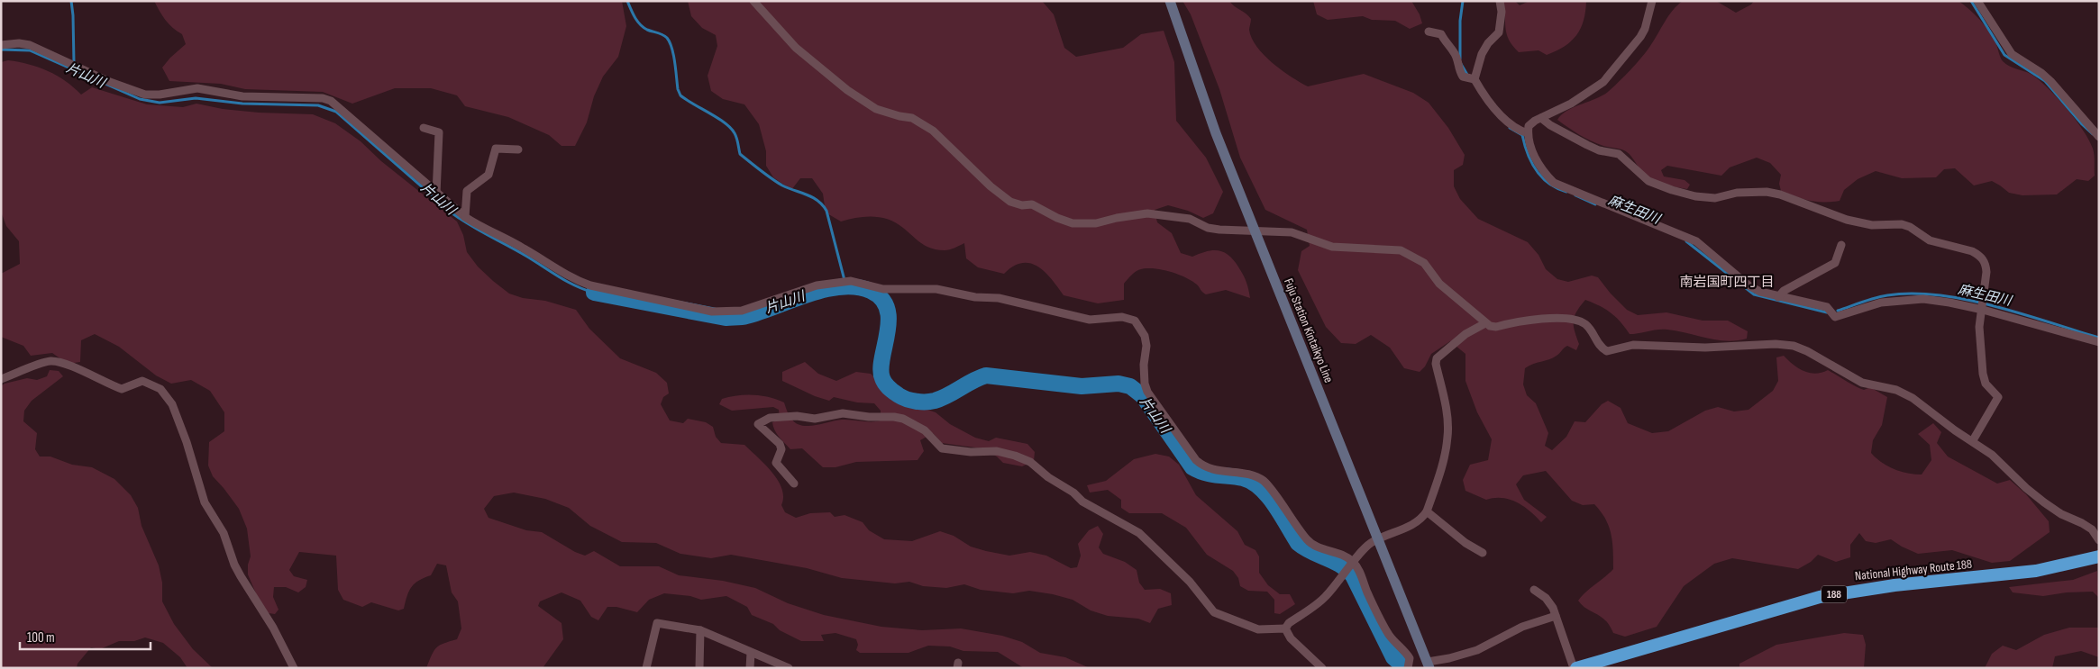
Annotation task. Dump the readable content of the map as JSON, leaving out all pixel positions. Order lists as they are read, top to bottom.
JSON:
{
  "streets": {
    "highway": ["National Highway Route 188", "188"],
    "main road": ["Fuju Station Kintaikyo Line"]
  },
  "districts": ["南岩国町四丁目"],
  "water": ["片山川", "麻生田川"],
  "scale_bar": "100 m"
}
